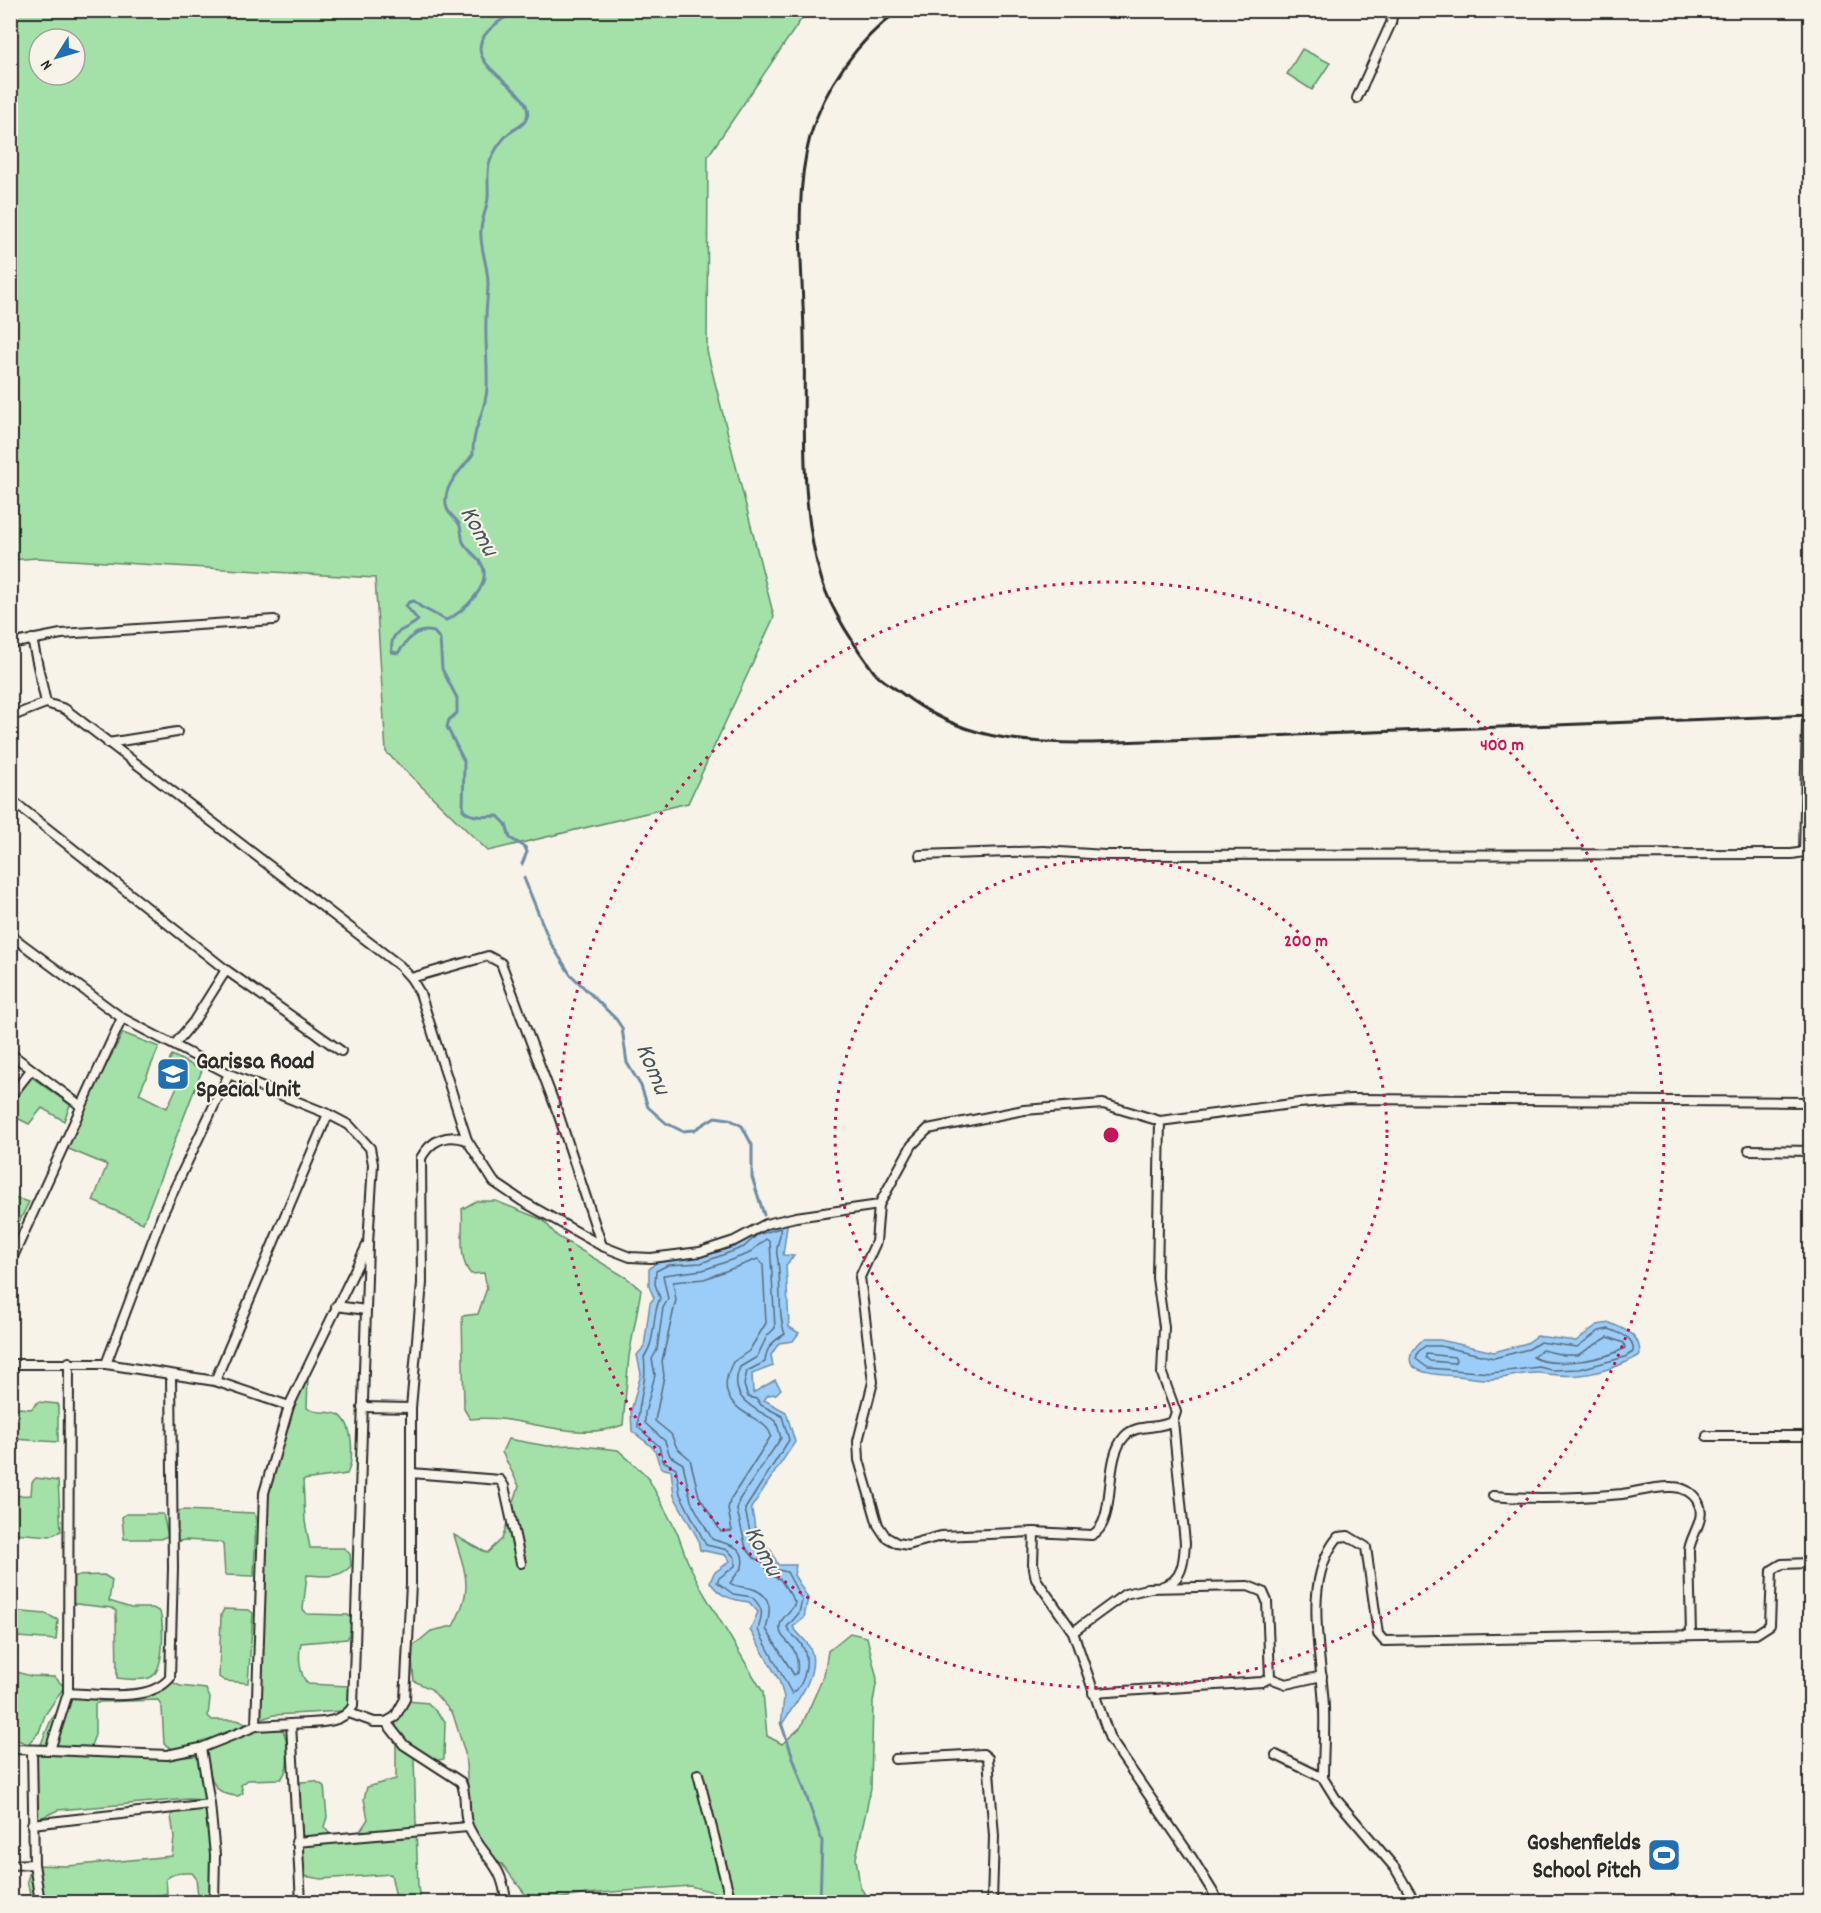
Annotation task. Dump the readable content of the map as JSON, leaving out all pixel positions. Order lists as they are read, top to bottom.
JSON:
{
  "water": ["Komu"],
  "places": {
    "school or university": ["Garissa Road Special Unit"],
    "sports": ["Goshenfields School Pitch"]
  },
  "north": "bottom left",
  "rings": ["400 m", "200 m"]
}
